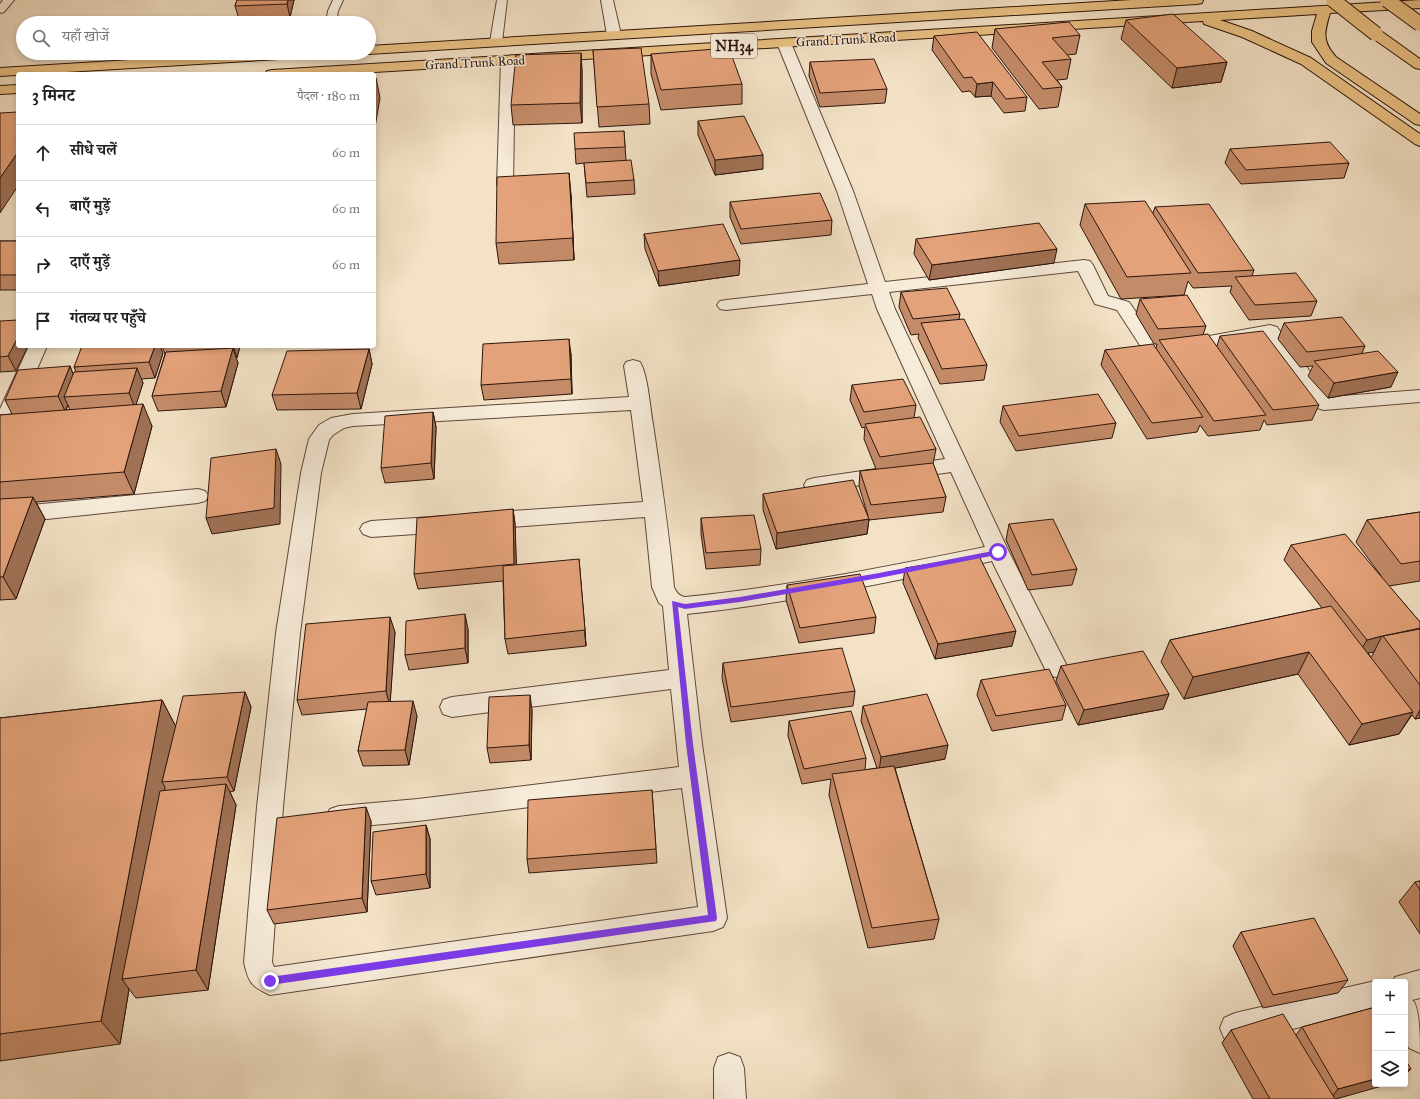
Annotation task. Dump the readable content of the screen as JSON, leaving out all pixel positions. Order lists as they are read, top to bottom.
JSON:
{
  "streets": {
    "highway": ["Grand Trunk Road", "NH34"]
  },
  "page": {
    "search": "यहाँ खोजें",
    "heading": ["3 मिनट", "पैदल · 180 m"],
    "list": [
      ["सीधे चलें", "60 m"],
      ["बाएँ मुड़ें", "60 m"],
      ["दाएँ मुड़ें", "60 m"],
      "गंतव्य पर पहुँचे"
    ],
    "map_buttons": ["+", "−"]
  }
}
